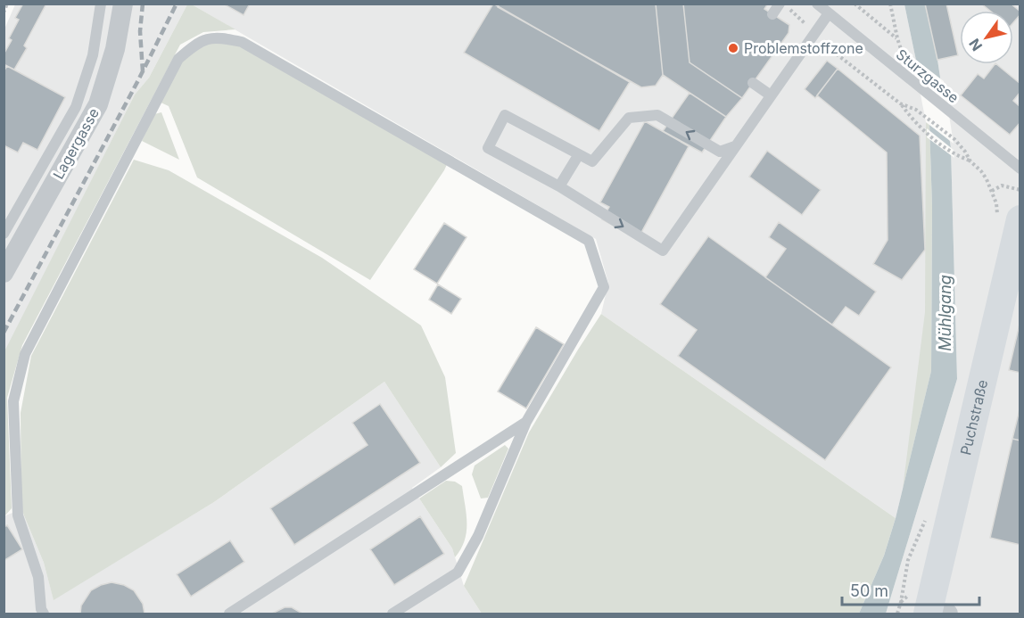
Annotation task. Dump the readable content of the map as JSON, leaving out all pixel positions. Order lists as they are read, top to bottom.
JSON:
{
  "streets": {
    "main road": ["Puchstraße"],
    "street": ["Lagergasse"],
    "lane": ["Sturzgasse"]
  },
  "water": ["Mühlgang"],
  "places": ["Problemstoffzone"],
  "scale_bar": "50 m",
  "north": "bottom left"
}
